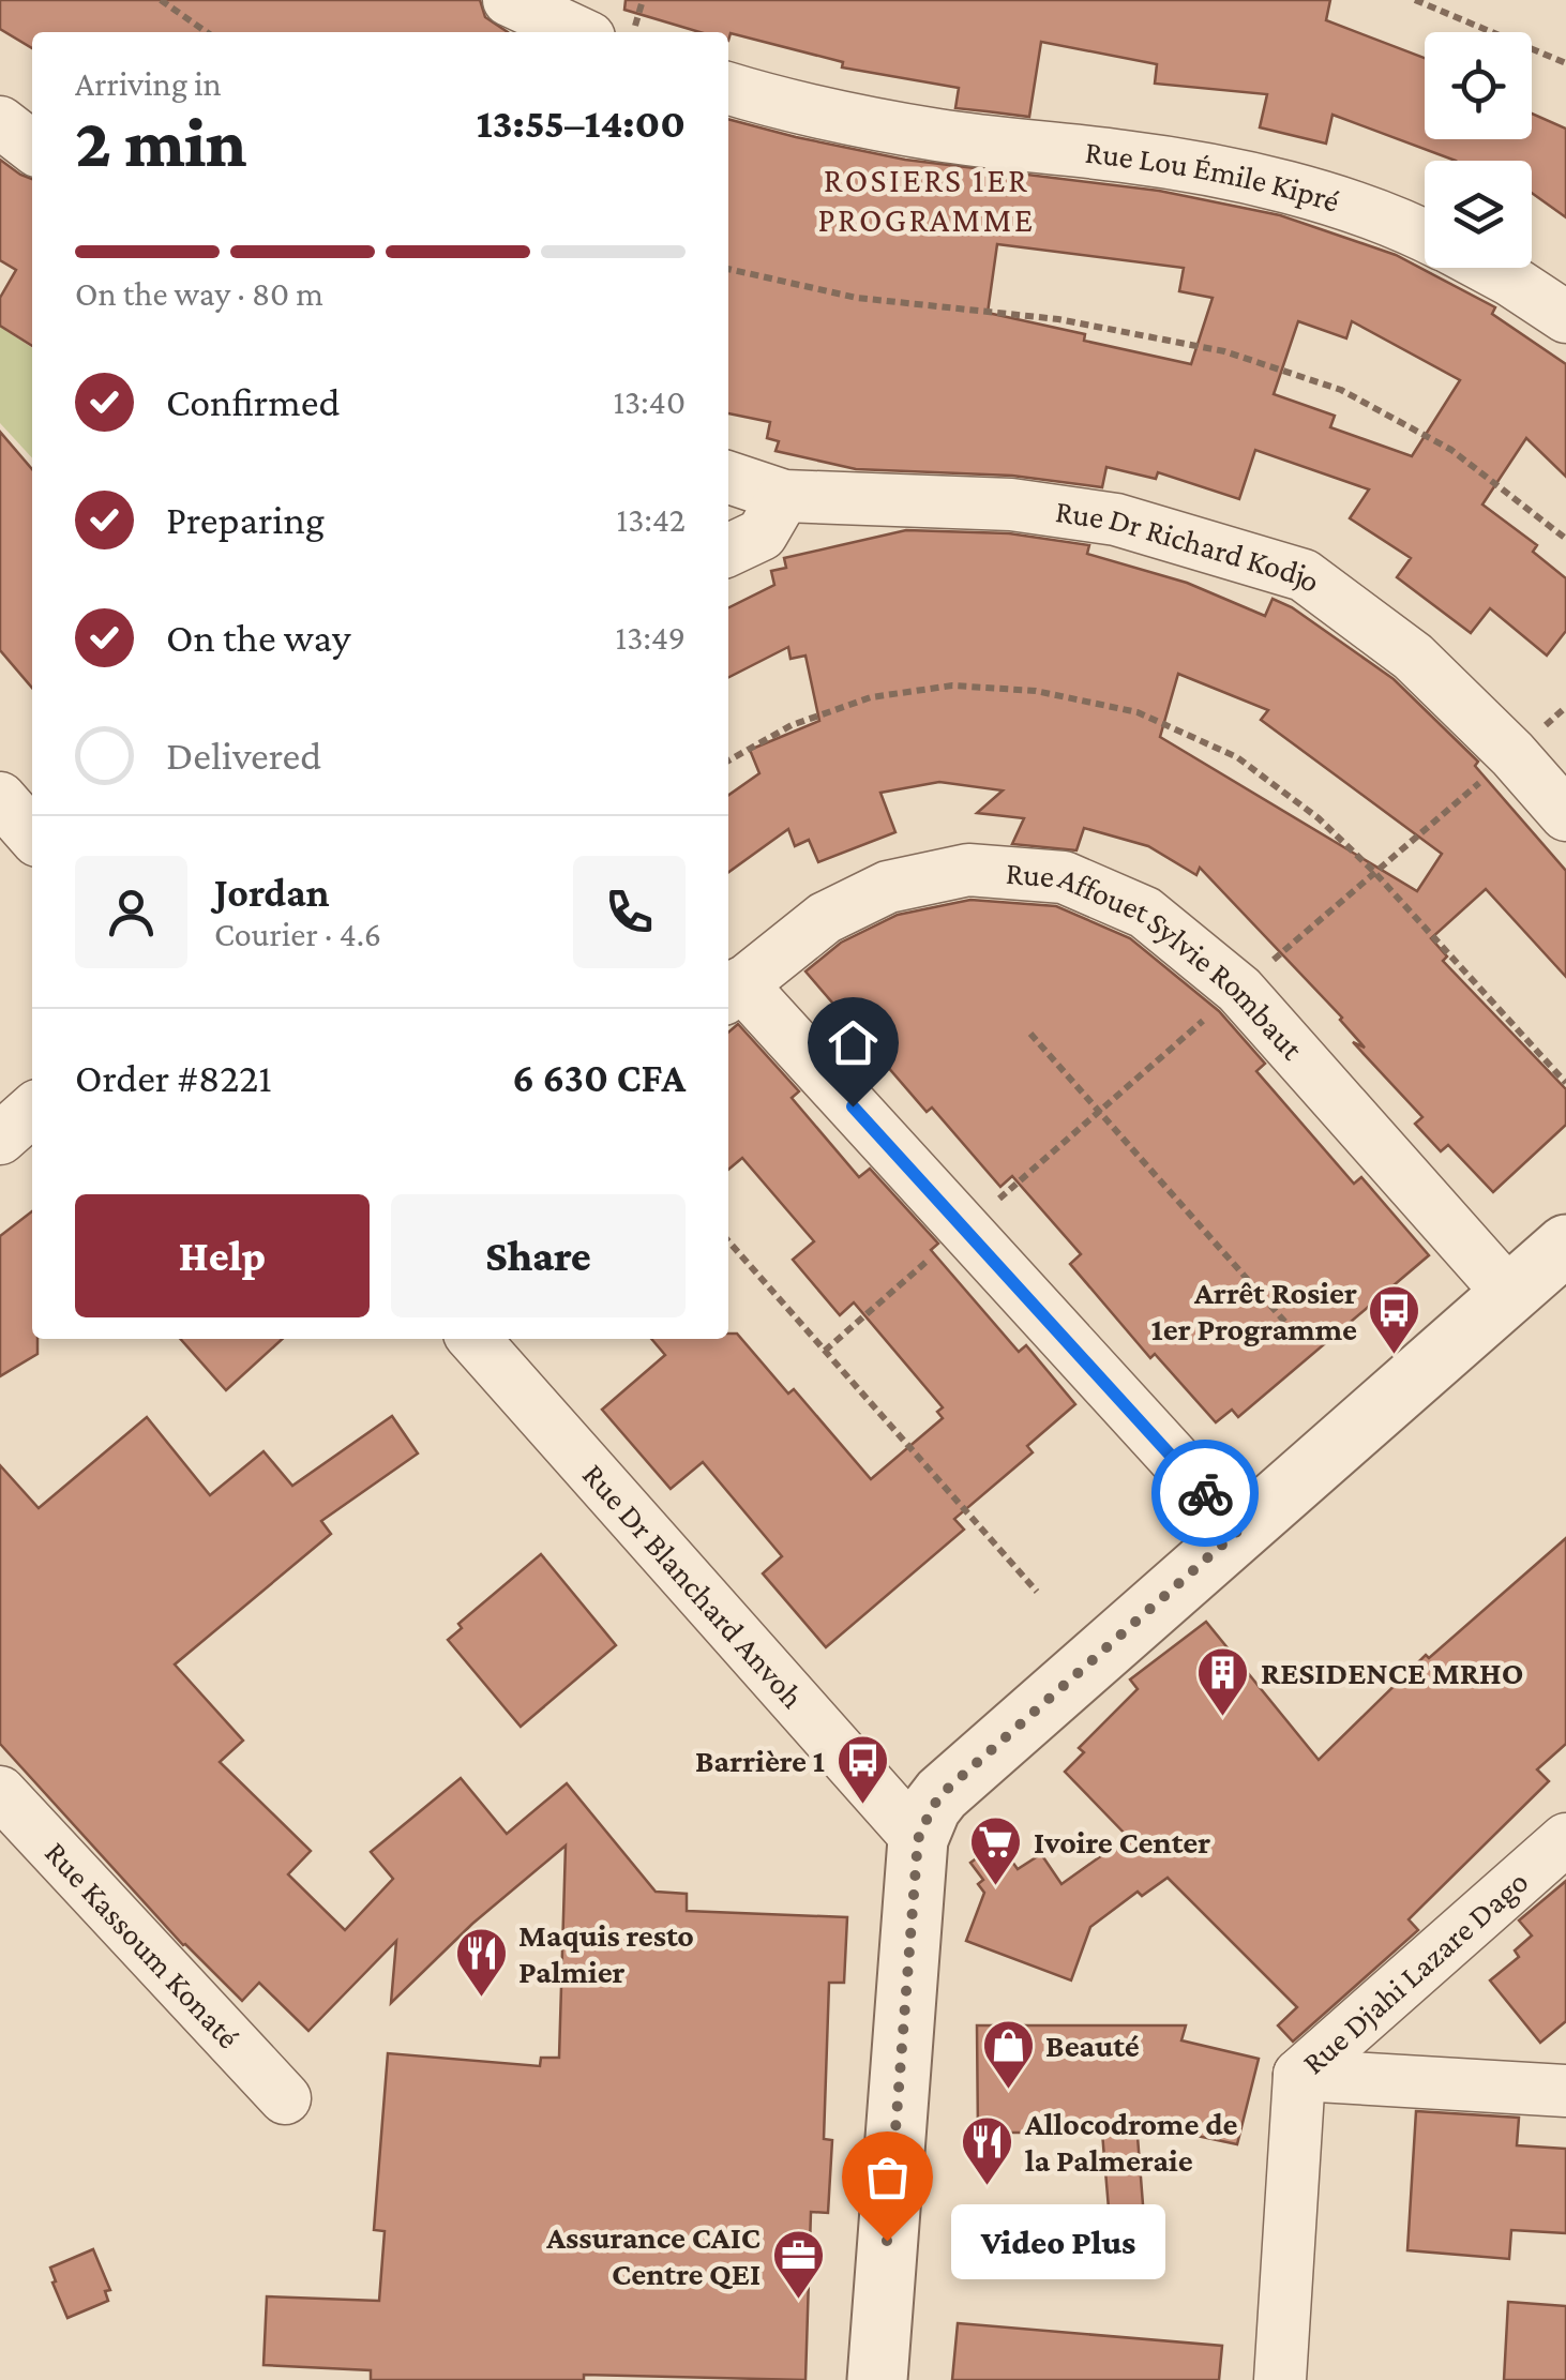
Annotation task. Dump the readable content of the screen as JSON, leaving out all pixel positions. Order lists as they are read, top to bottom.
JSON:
{
  "streets": {
    "street": [
      "Rue Lou Émile Kipré",
      "Rue Dr Richard Kodjo",
      "Rue Affouet Sylvie Rombaut",
      "Rue Dr Blanchard Anvoh",
      "Rue Kassoum Konaté",
      "Rue Djahi Lazare Dago"
    ]
  },
  "districts": ["ROSIERS 1ER PROGRAMME"],
  "places": {
    "bus stop": ["Arrêt Rosier 1er Programme", "Barrière 1"],
    "building": ["RESIDENCE MRHO"],
    "supermarket": ["Ivoire Center"],
    "restaurant": ["Maquis resto Palmier", "Allocodrome de la Palmeraie"],
    "shop": ["Beauté"],
    "other": ["Video Plus"],
    "office": ["Assurance CAIC Centre QEI"]
  },
  "page": {
    "heading": ["2 min", "Arriving in", "13:55–14:00"],
    "panel": [
      "Jordan",
      "Courier · 4.6",
      "Order #8221",
      "6 630 CFA"
    ],
    "bar": "On the way · 80 m",
    "list": [
      ["Confirmed", "13:40"],
      ["Preparing", "13:42"],
      ["On the way", "13:49"],
      "Delivered"
    ],
    "buttons": ["Help", "Share"],
    "bubble": "Video Plus"
  }
}
